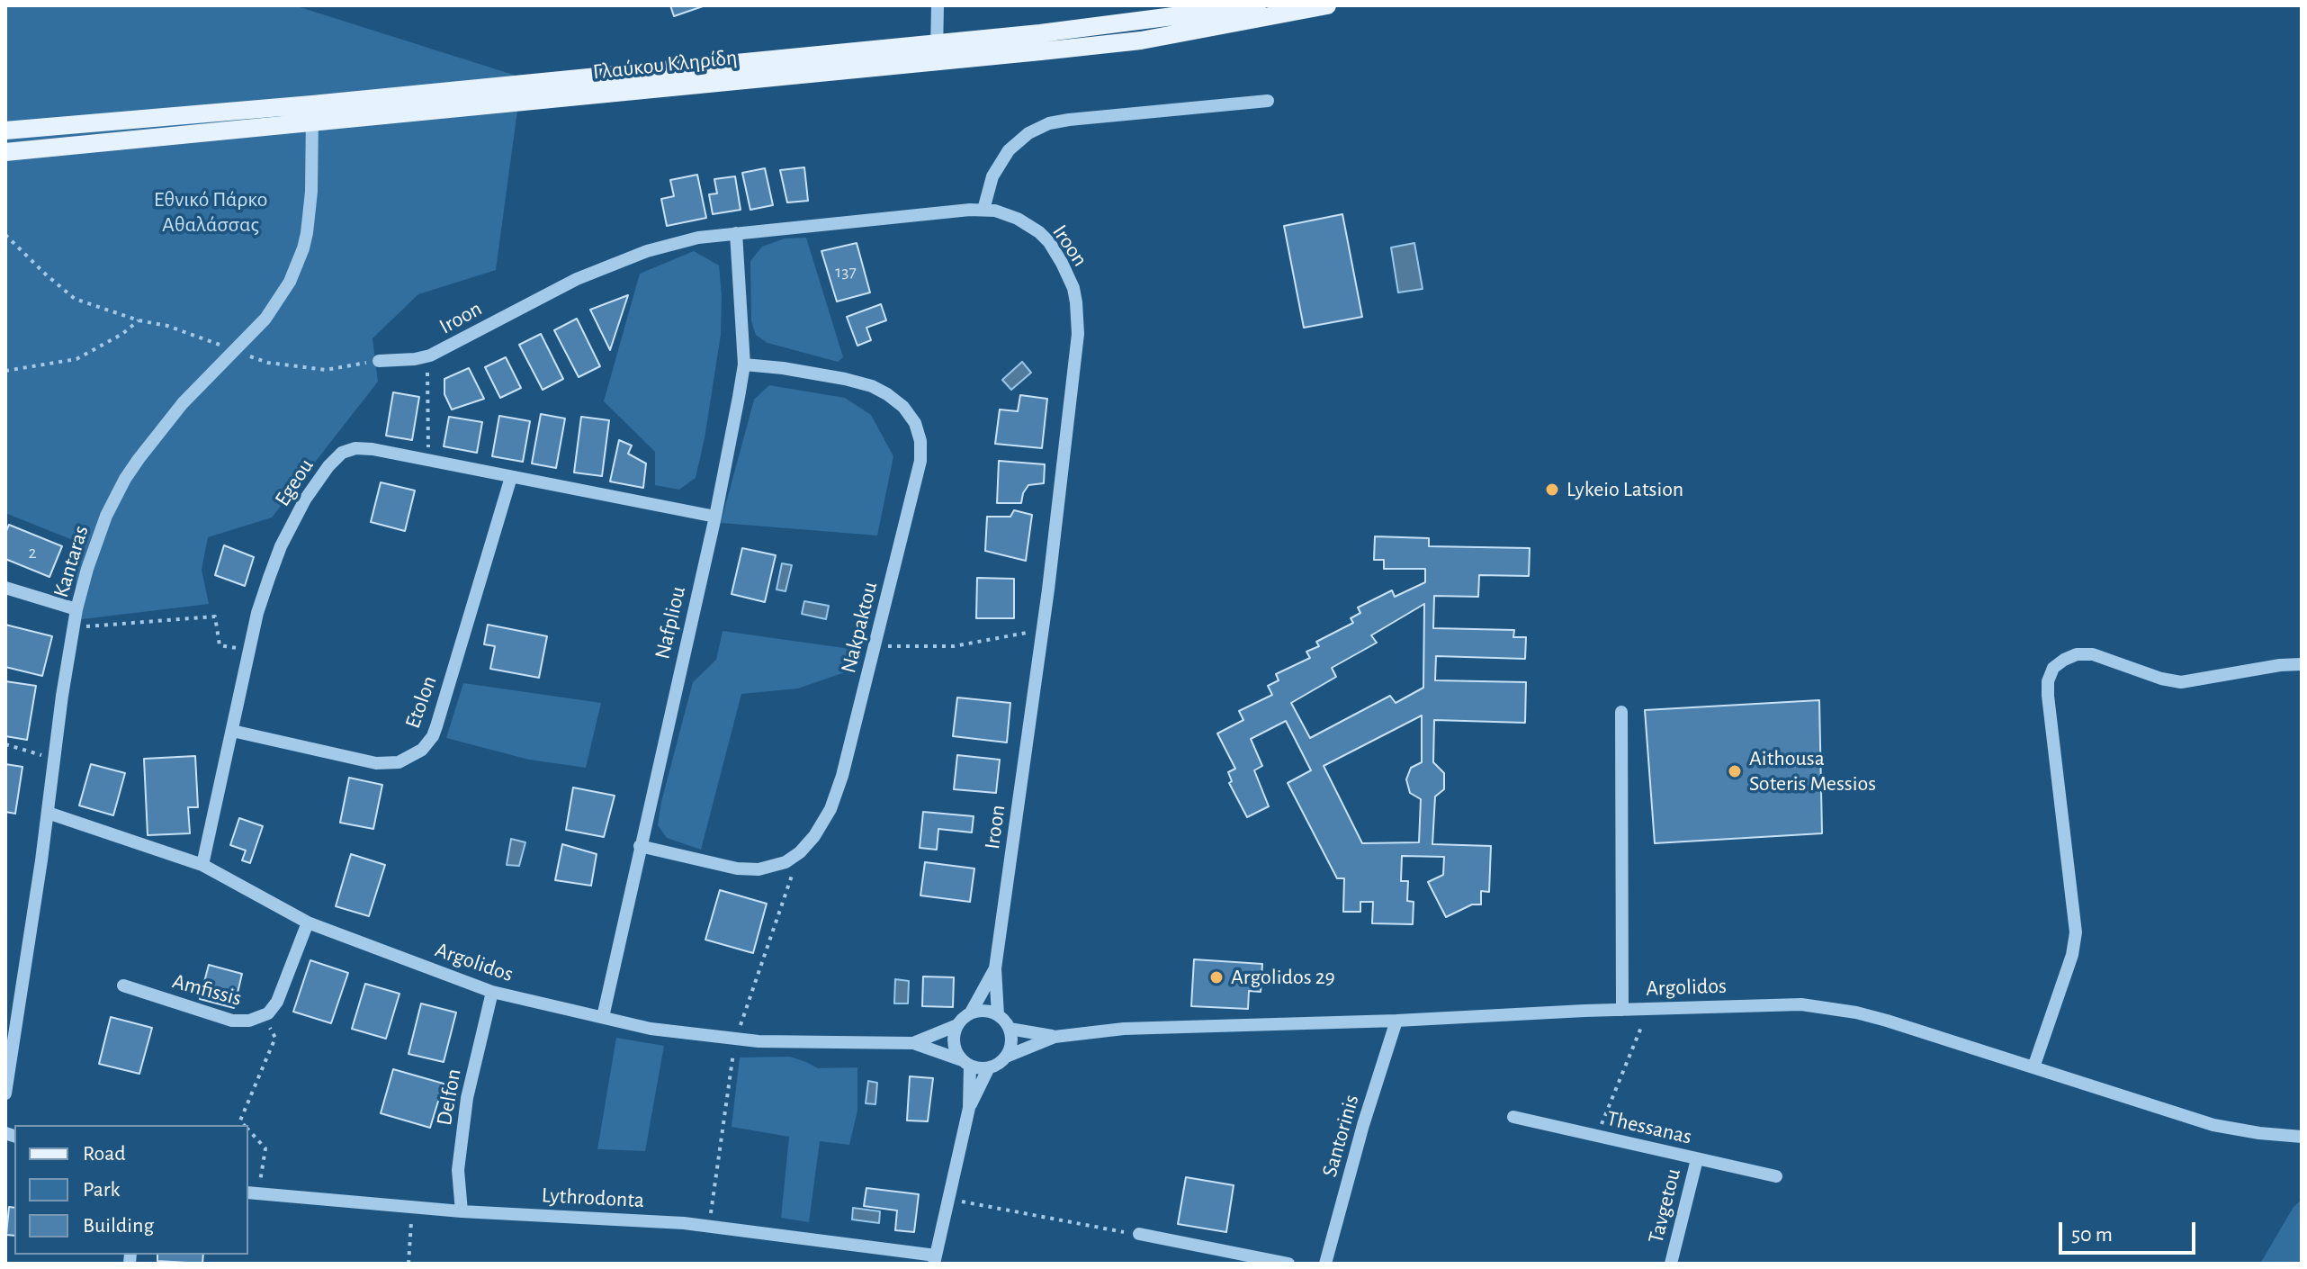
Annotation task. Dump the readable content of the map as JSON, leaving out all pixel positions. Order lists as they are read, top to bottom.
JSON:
{
  "streets": {
    "main road": ["Γλαύκου Κληρίδη"],
    "street": [
      "Iroon",
      "Egeou",
      "Kantaras",
      "Nafpliou",
      "Nakpaktou",
      "Etolon",
      "Argolidos",
      "Amfissis",
      "Delfon",
      "Thessanas",
      "Santorinis",
      "Lythrodonta",
      "Tavgetou"
    ]
  },
  "crossings": [
    ["Γλαύκου Κληρίδη", "Kantaras"],
    ["Iroon", "Nafpliou"],
    ["Iroon", "Argolidos"],
    ["Egeou", "Nafpliou"],
    ["Egeou", "Etolon"],
    ["Egeou", "Argolidos"],
    ["Kantaras", "Argolidos"],
    ["Nafpliou", "Nakpaktou"],
    ["Nafpliou", "Argolidos"],
    ["Argolidos", "Amfissis"],
    ["Argolidos", "Delfon"],
    ["Argolidos", "Santorinis"],
    ["Delfon", "Lythrodonta"],
    ["Thessanas", "Tavgetou"]
  ],
  "parks": ["Εθνικό Πάρκο Αθαλάσσας"],
  "places": ["Lykeio Latsion", "Aithousa Soteris Messios", "Argolidos 29"],
  "house_numbers": ["137", "2"],
  "legend": ["Road", "Park", "Building"],
  "scale_bar": "50 m"
}
